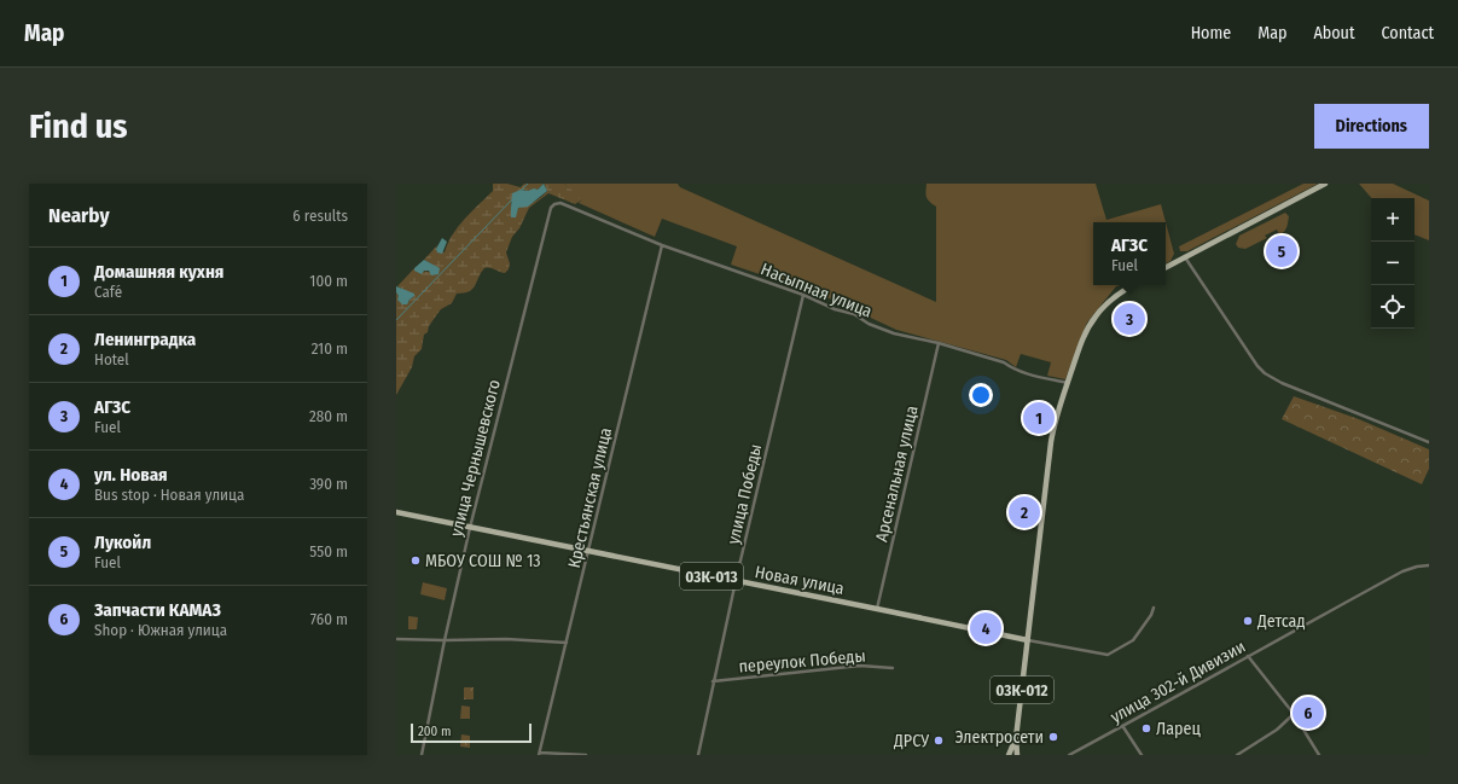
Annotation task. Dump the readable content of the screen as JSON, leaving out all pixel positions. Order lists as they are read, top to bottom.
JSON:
{
  "streets": {
    "main road": ["03К-013", "Новая улица", "03К-012"],
    "street": [
      "Насыпная улица",
      "улица Чернышевского",
      "Арсенальная улица",
      "улица Победы",
      "Крестьянская улица",
      "переулок Победы",
      "улица 302-й Дивизии"
    ]
  },
  "crossings": [
    ["Насыпная улица", "улица Чернышевского"],
    ["Насыпная улица", "Арсенальная улица"],
    ["Насыпная улица", "улица Победы"],
    ["Насыпная улица", "Крестьянская улица"],
    ["Насыпная улица", "03К-012"],
    ["улица Чернышевского", "Новая улица"],
    ["Арсенальная улица", "Новая улица"],
    ["улица Победы", "Новая улица"],
    ["улица Победы", "переулок Победы"],
    ["Крестьянская улица", "Новая улица"],
    ["Новая улица", "03К-012"]
  ],
  "places": [
    "МБОУ СОШ № 13",
    "Детсад",
    "Ларец",
    "Электросети",
    "ДРСУ"
  ],
  "scale_bar": "200 m",
  "page": {
    "header": "Map",
    "nav": [
      "Home",
      "Map",
      "About",
      "Contact"
    ],
    "buttons": "Directions",
    "title": "Find us",
    "heading": ["Nearby", "6 results"],
    "map_buttons": ["+", "−"],
    "popup": ["АГЗС", "Fuel"],
    "pins": [
      "5",
      "3",
      "1",
      "2",
      "4",
      "6"
    ],
    "list": [
      {
        "mark": "1",
        "name": "Домашняя кухня",
        "note": "Café",
        "value": "100 m"
      },
      {
        "mark": "2",
        "name": "Ленинградка",
        "note": "Hotel",
        "value": "210 m"
      },
      {
        "mark": "3",
        "name": "АГЗС",
        "note": "Fuel",
        "value": "280 m"
      },
      {
        "mark": "4",
        "name": "ул. Новая",
        "note": "Bus stop · Новая улица",
        "value": "390 m"
      },
      {
        "mark": "5",
        "name": "Лукойл",
        "note": "Fuel",
        "value": "550 m"
      },
      {
        "mark": "6",
        "name": "Запчасти КАМАЗ",
        "note": "Shop · Южная улица",
        "value": "760 m"
      }
    ],
    "scale": "200 m"
  }
}
